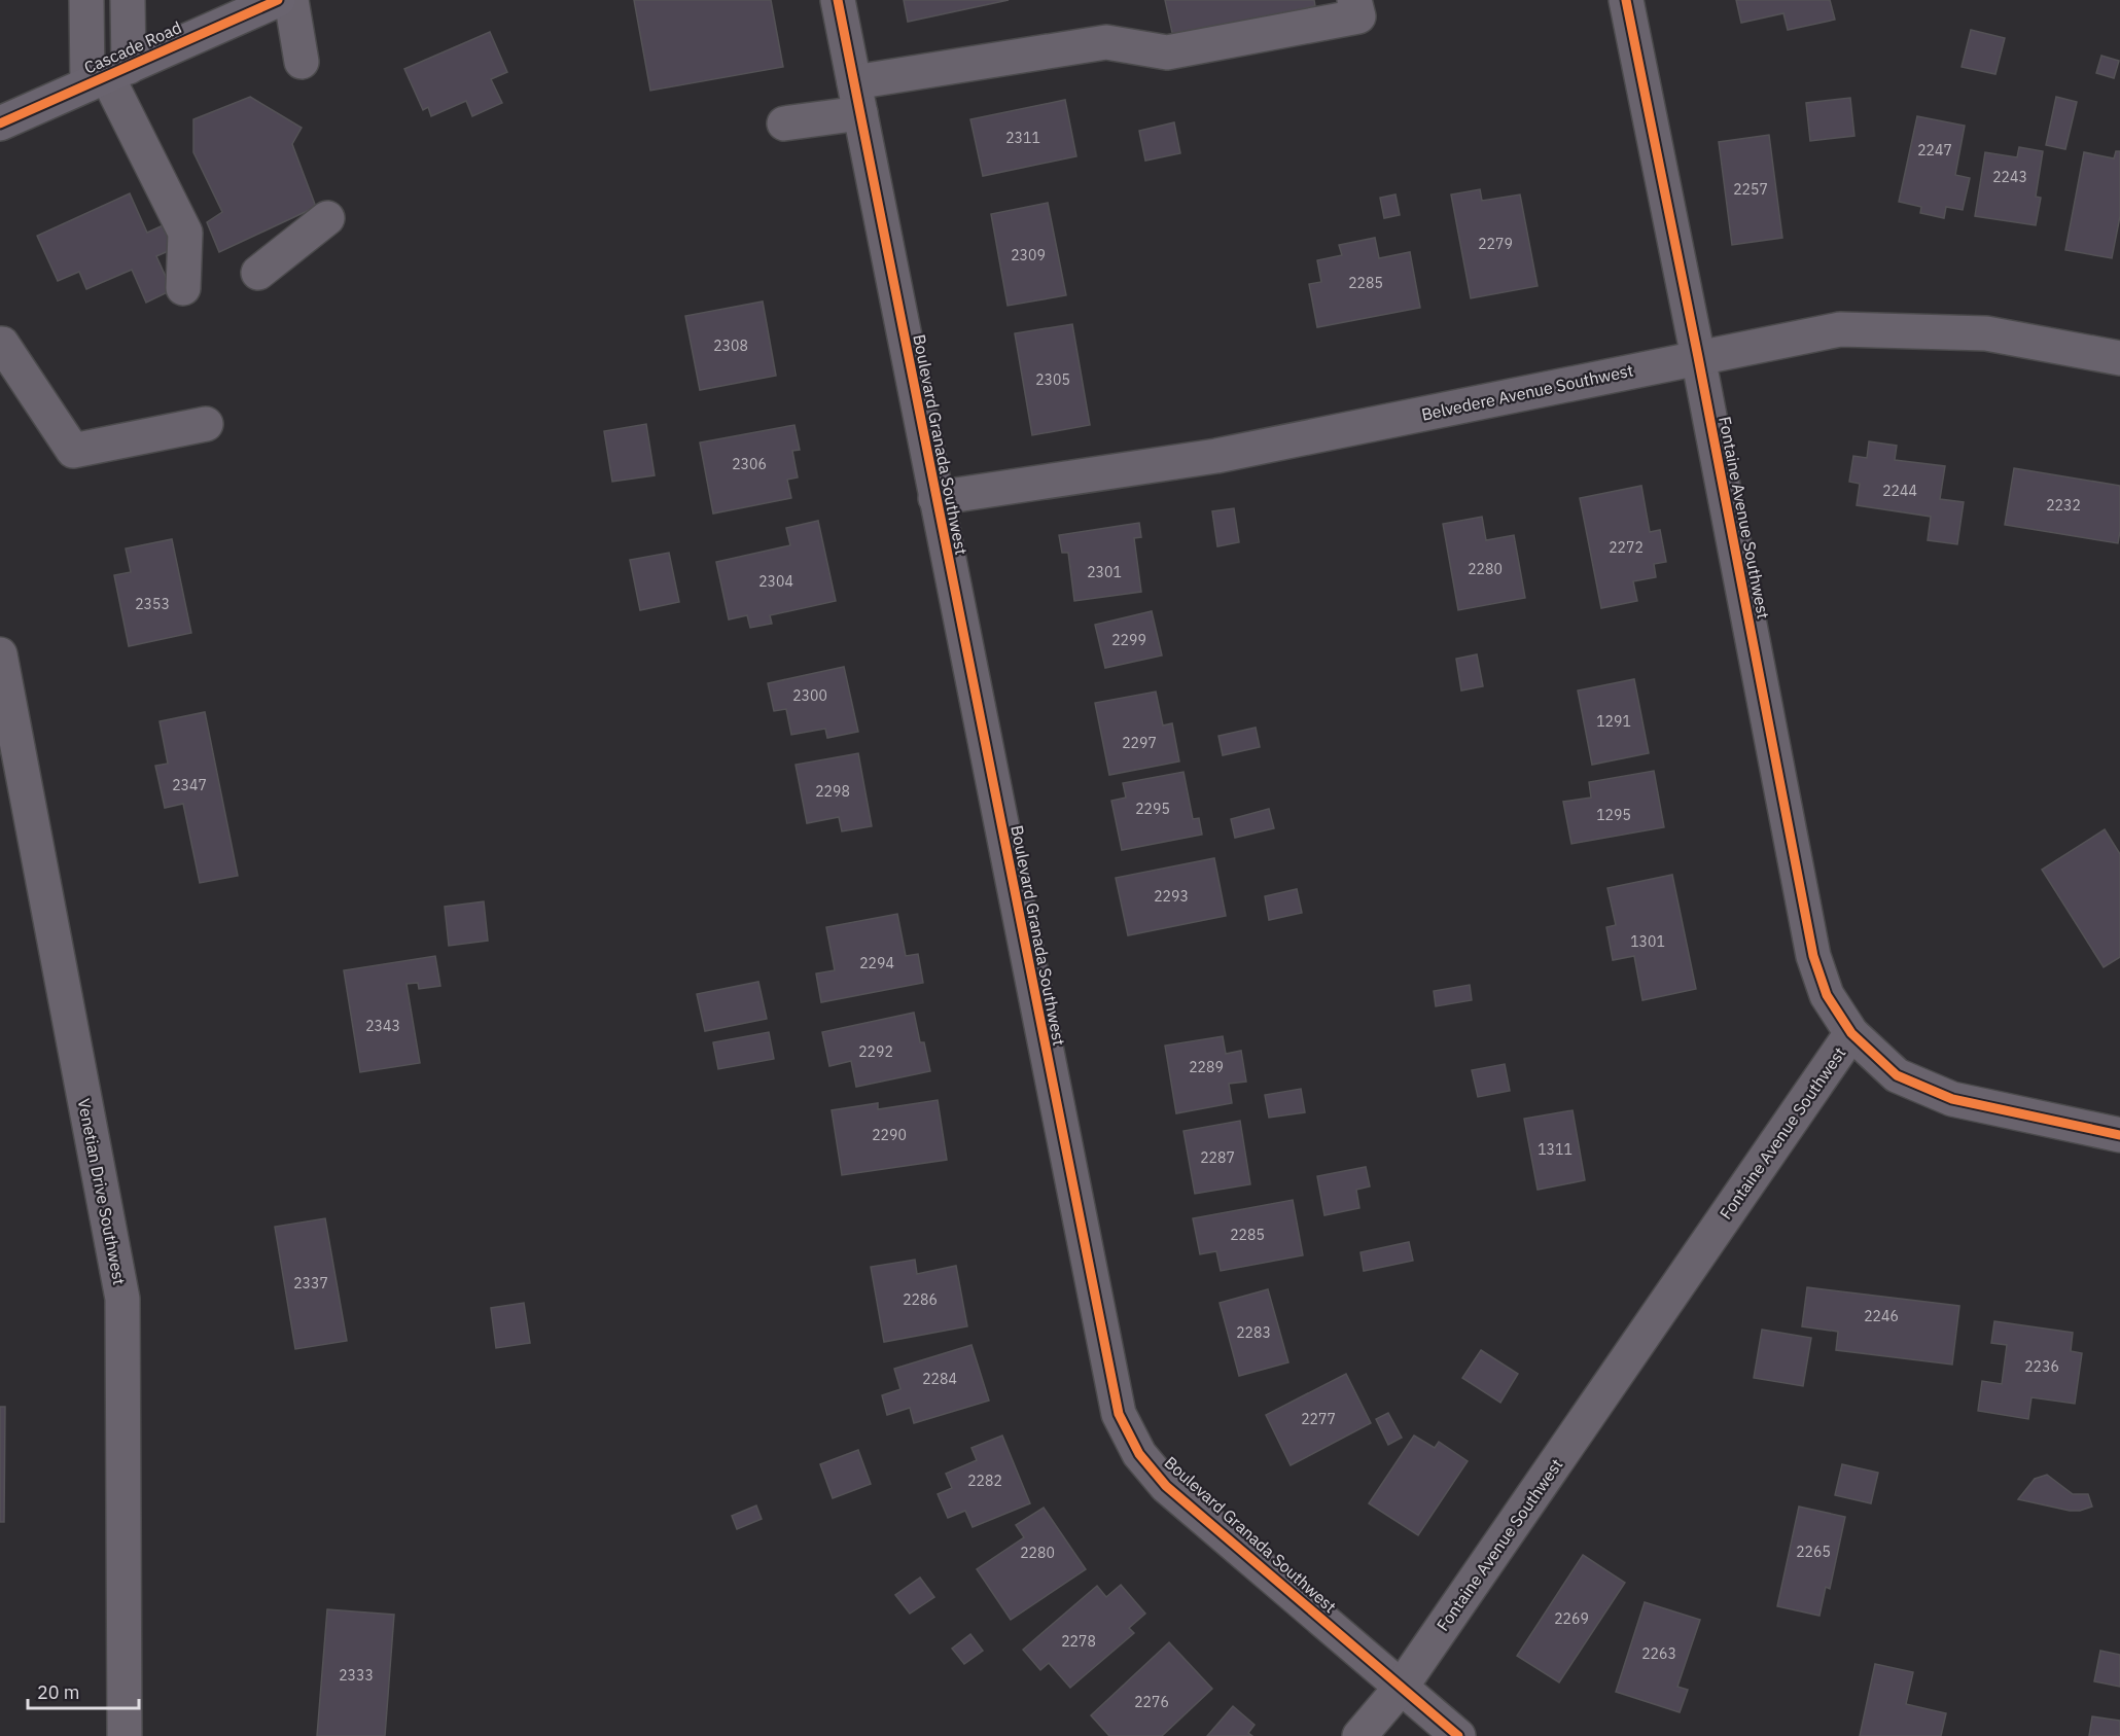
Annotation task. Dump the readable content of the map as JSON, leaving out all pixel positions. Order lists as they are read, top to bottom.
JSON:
{
  "streets": {
    "main road": ["Cascade Road"],
    "street": [
      "Belvedere Avenue Southwest",
      "Boulevard Granada Southwest",
      "Fontaine Avenue Southwest",
      "Venetian Drive Southwest"
    ]
  },
  "crossings": [
    ["Belvedere Avenue Southwest", "Boulevard Granada Southwest"],
    ["Belvedere Avenue Southwest", "Fontaine Avenue Southwest"],
    ["Boulevard Granada Southwest", "Fontaine Avenue Southwest"]
  ],
  "house_numbers": [
    "2311",
    "2247",
    "2243",
    "2257",
    "2279",
    "2309",
    "2285",
    "2308",
    "2305",
    "2306",
    "2244",
    "2232",
    "2272",
    "2280",
    "2301",
    "2304",
    "2353",
    "2299",
    "2300",
    "1291",
    "2297",
    "2347",
    "2298",
    "2295",
    "1295",
    "2293",
    "1301",
    "2294",
    "2343",
    "2292",
    "2289",
    "2290",
    "1311",
    "2287",
    "2285",
    "2337",
    "2286",
    "2246",
    "2283",
    "2236",
    "2284",
    "2277",
    "2282",
    "2265",
    "2280",
    "2269",
    "2278",
    "2263",
    "2333",
    "2276"
  ],
  "scale_bar": "20 m"
}
